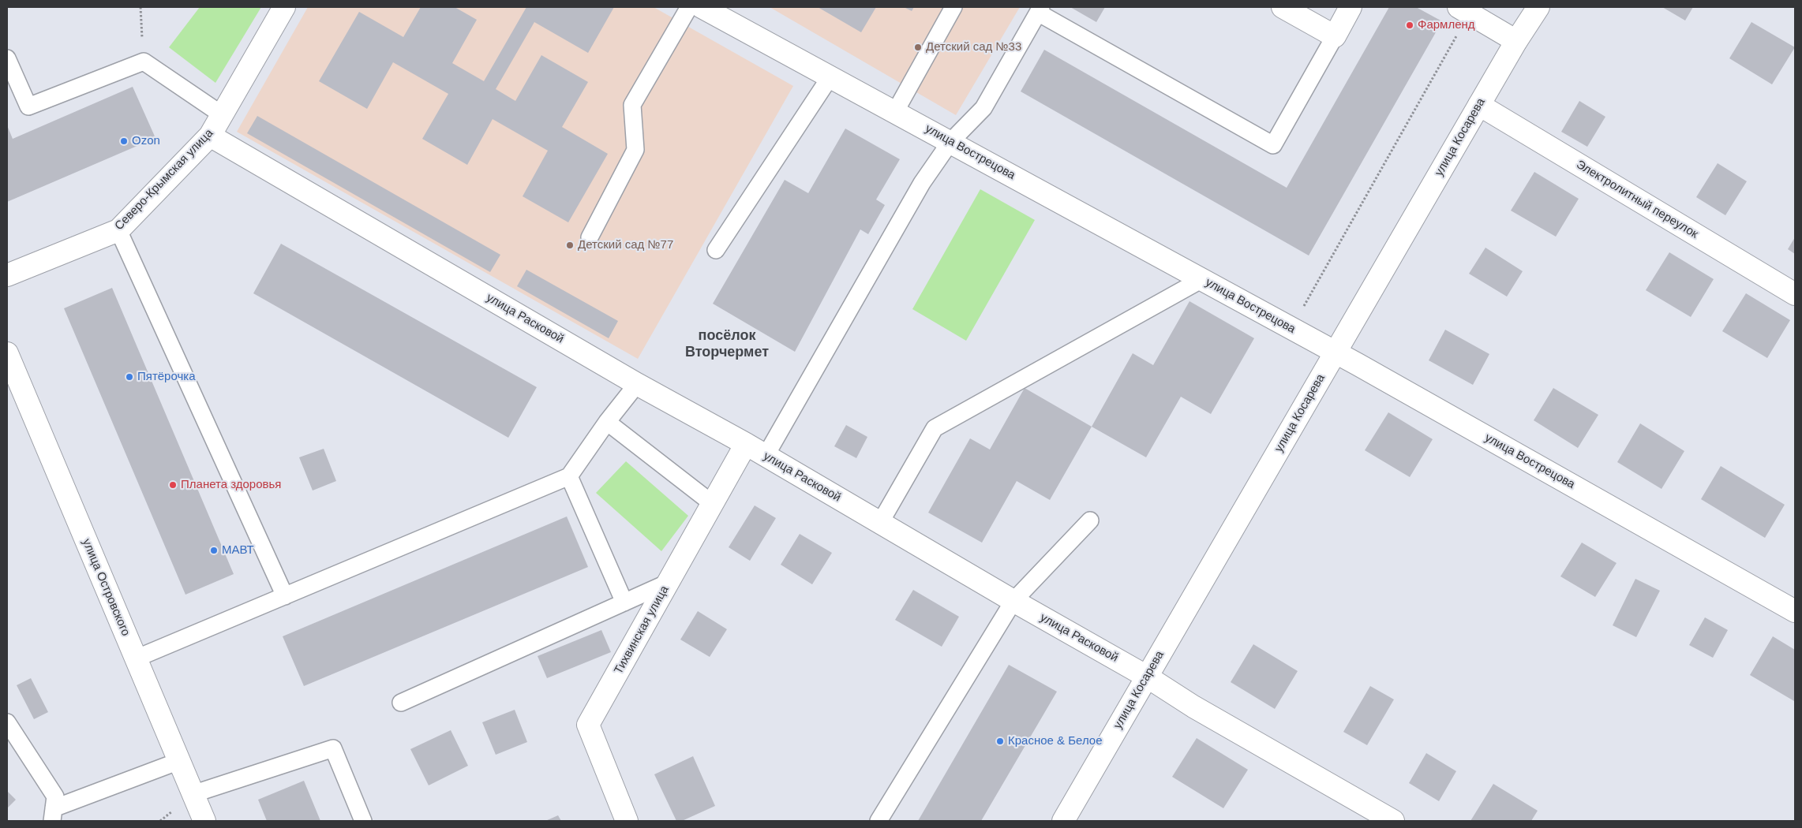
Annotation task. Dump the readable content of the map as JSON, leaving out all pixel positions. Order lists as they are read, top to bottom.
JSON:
{
  "streets": {
    "street": [
      "улица Косарева",
      "улица Вострецова",
      "Северо-Крымская улица",
      "Электролитный переулок",
      "улица Расковой",
      "улица Островского",
      "Тихвинская улица"
    ]
  },
  "crossings": [
    ["улица Косарева", "улица Вострецова"],
    ["улица Косарева", "Электролитный переулок"],
    ["улица Косарева", "улица Расковой"],
    ["Северо-Крымская улица", "улица Расковой"],
    ["улица Расковой", "Тихвинская улица"]
  ],
  "districts": ["посёлок Вторчермет"],
  "places": [
    "Фармленд",
    "Детский сад №33",
    "Ozon",
    "Детский сад №77",
    "Пятёрочка",
    "Планета здоровья",
    "МАВТ",
    "Красное & Белое"
  ]
}
